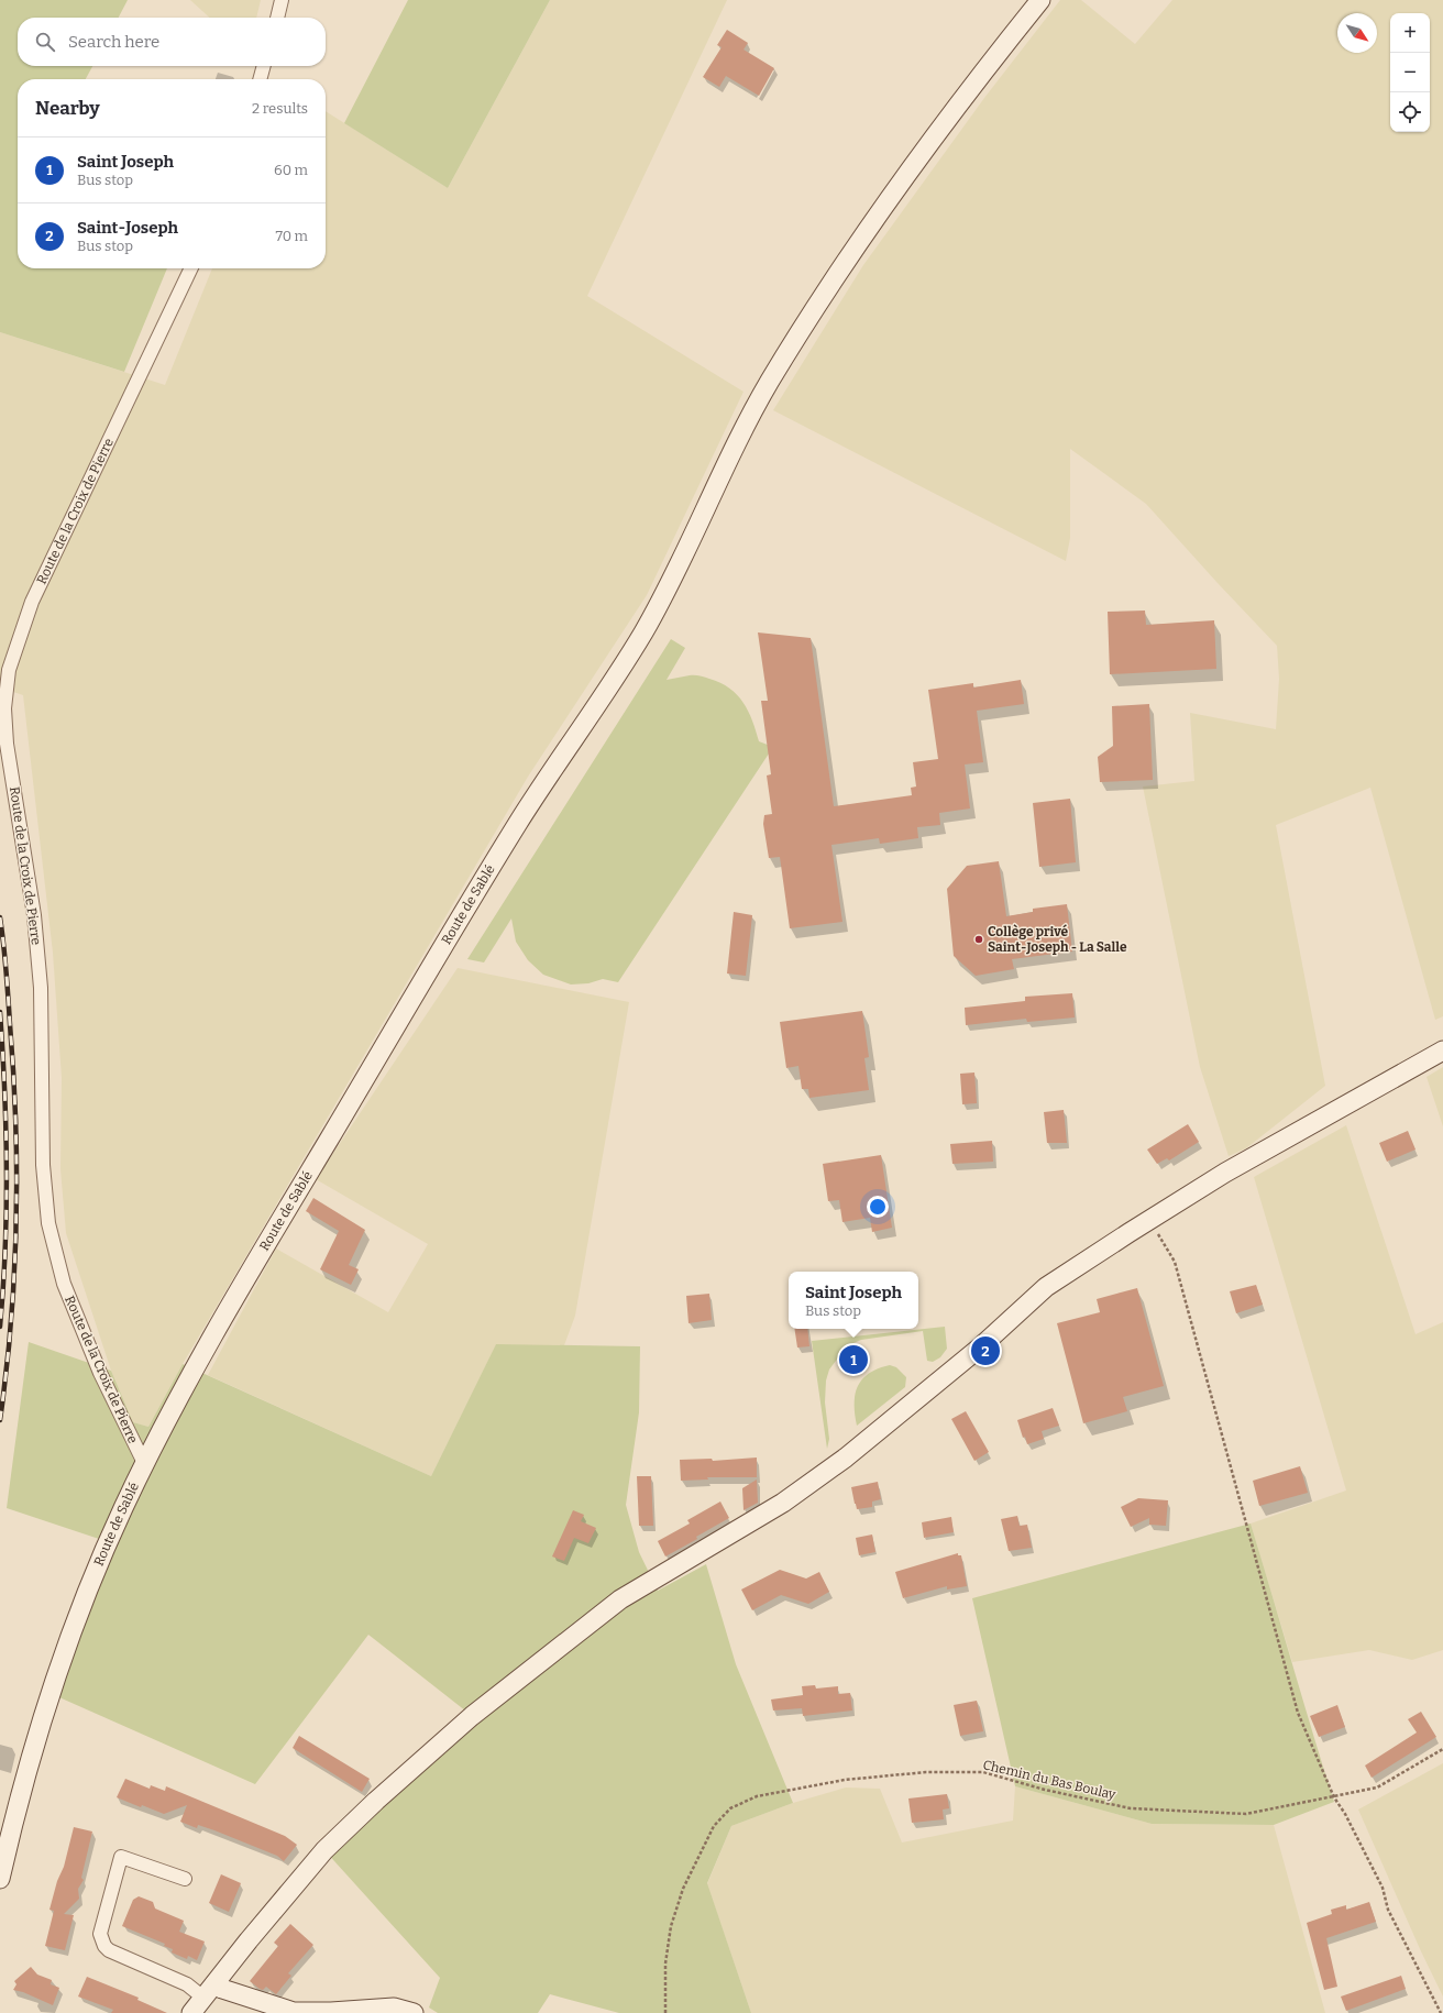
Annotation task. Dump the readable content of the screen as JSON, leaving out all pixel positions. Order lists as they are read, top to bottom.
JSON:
{
  "streets": {
    "main road": ["Route de Sablé"],
    "street": ["Route de la Croix de Pierre"],
    "path": ["Chemin du Bas Boulay"]
  },
  "crossings": [
    ["Route de la Croix de Pierre", "Route de Sablé"]
  ],
  "places": ["Collège privé Saint-Joseph - La Salle"],
  "north": "bottom right",
  "page": {
    "map_buttons": ["+", "−"],
    "search": "Search here",
    "heading": ["Nearby", "2 results"],
    "list": [
      {
        "mark": "1",
        "name": "Saint Joseph",
        "note": "Bus stop",
        "value": "60 m"
      },
      {
        "mark": "2",
        "name": "Saint-Joseph",
        "note": "Bus stop",
        "value": "70 m"
      }
    ],
    "popup": ["Saint Joseph", "Bus stop"],
    "pins": ["2", "1"]
  }
}
